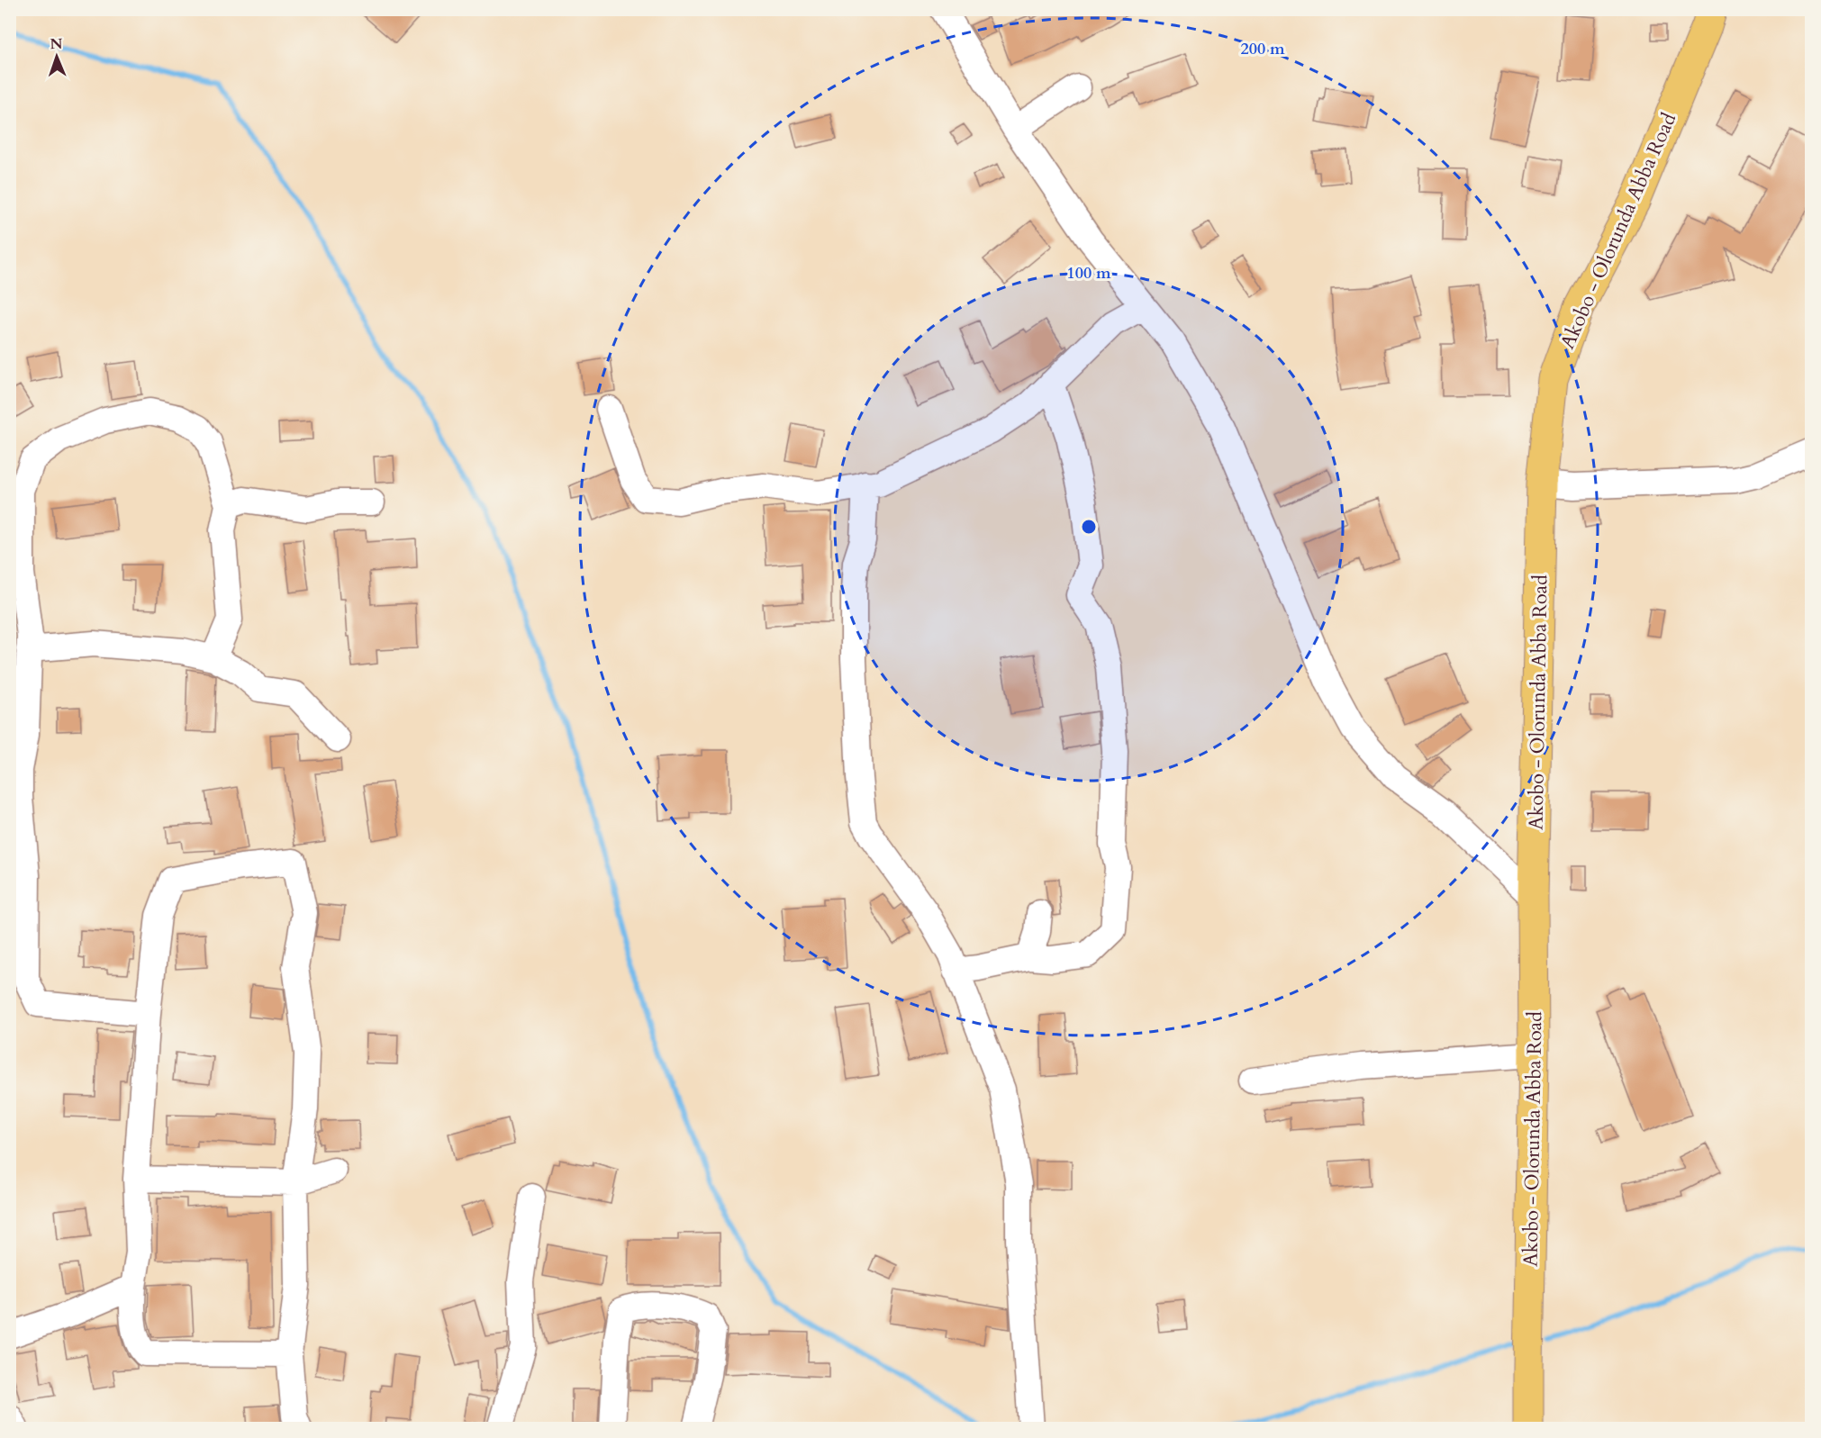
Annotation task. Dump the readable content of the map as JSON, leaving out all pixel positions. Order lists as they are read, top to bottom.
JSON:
{
  "streets": {
    "main road": ["Akobo - Olorunda Abba Road"]
  },
  "north": "top",
  "rings": ["200 m", "100 m"]
}
